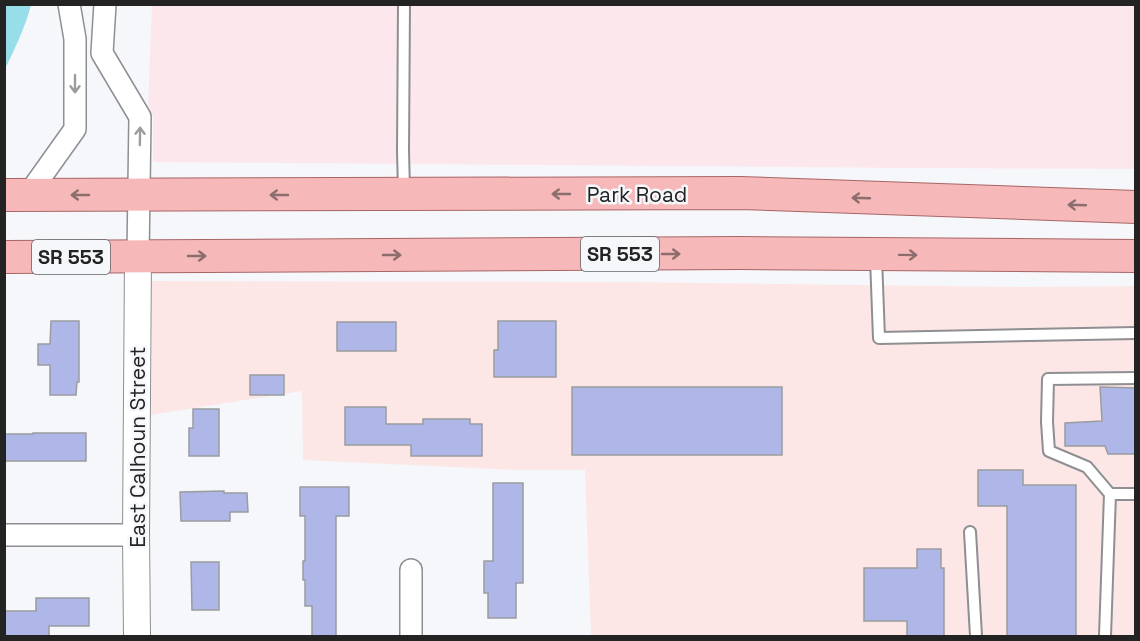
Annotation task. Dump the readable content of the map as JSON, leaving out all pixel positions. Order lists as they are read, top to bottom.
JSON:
{
  "streets": {
    "main road": ["Park Road", "SR 553"],
    "street": ["East Calhoun Street"]
  },
  "crossings": [
    ["SR 553", "East Calhoun Street"]
  ]
}
